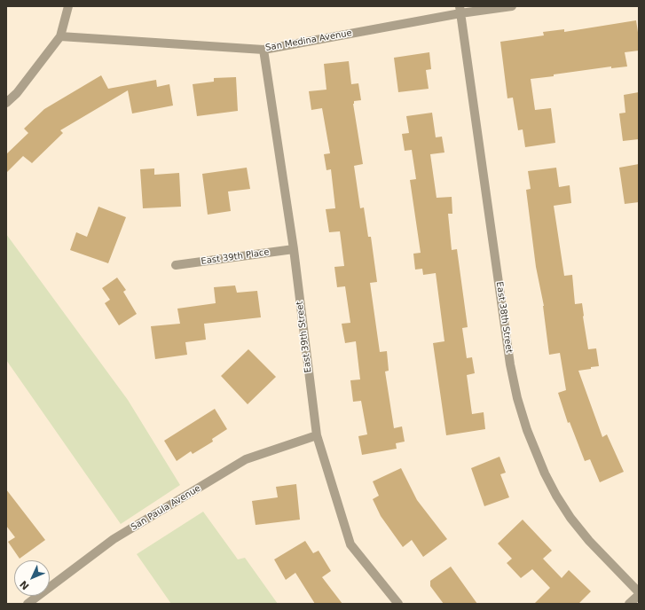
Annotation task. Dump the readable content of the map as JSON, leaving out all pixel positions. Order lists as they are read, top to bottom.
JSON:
{
  "streets": {
    "street": [
      "San Medina Avenue",
      "East 39th Place",
      "East 38th Street",
      "East 39th Street",
      "San Paula Avenue"
    ]
  },
  "crossings": [
    ["San Medina Avenue", "East 38th Street"],
    ["San Medina Avenue", "East 39th Street"],
    ["East 39th Place", "East 39th Street"],
    ["East 39th Street", "San Paula Avenue"]
  ],
  "north": "bottom left"
}
